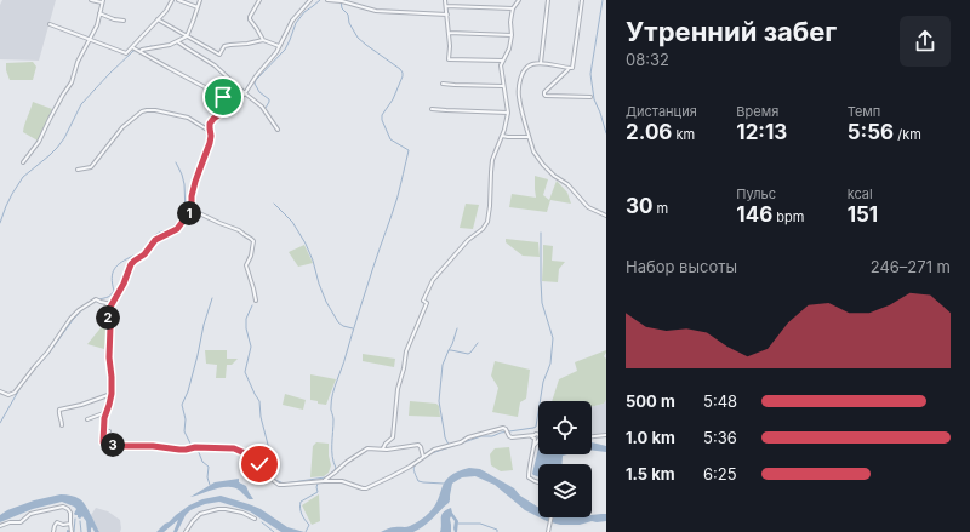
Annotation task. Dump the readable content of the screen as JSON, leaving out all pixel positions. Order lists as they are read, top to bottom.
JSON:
{
  "page": {
    "heading": ["Утренний забег", "08:32"],
    "stats": [
      ["Дистанция", "2.06 km"],
      ["Время", "12:13"],
      ["Темп", "5:56 /km"],
      ["30 m"],
      ["Пульс", "146 bpm"],
      ["kcal", "151"]
    ],
    "pins": ["1", "2", "3"],
    "chart": ["Набор высоты", "246–271 m"],
    "list": [
      {
        "name": "500 m",
        "note": "5:48"
      },
      {
        "name": "1.0 km",
        "note": "5:36"
      },
      {
        "name": "1.5 km",
        "note": "6:25"
      }
    ]
  }
}
